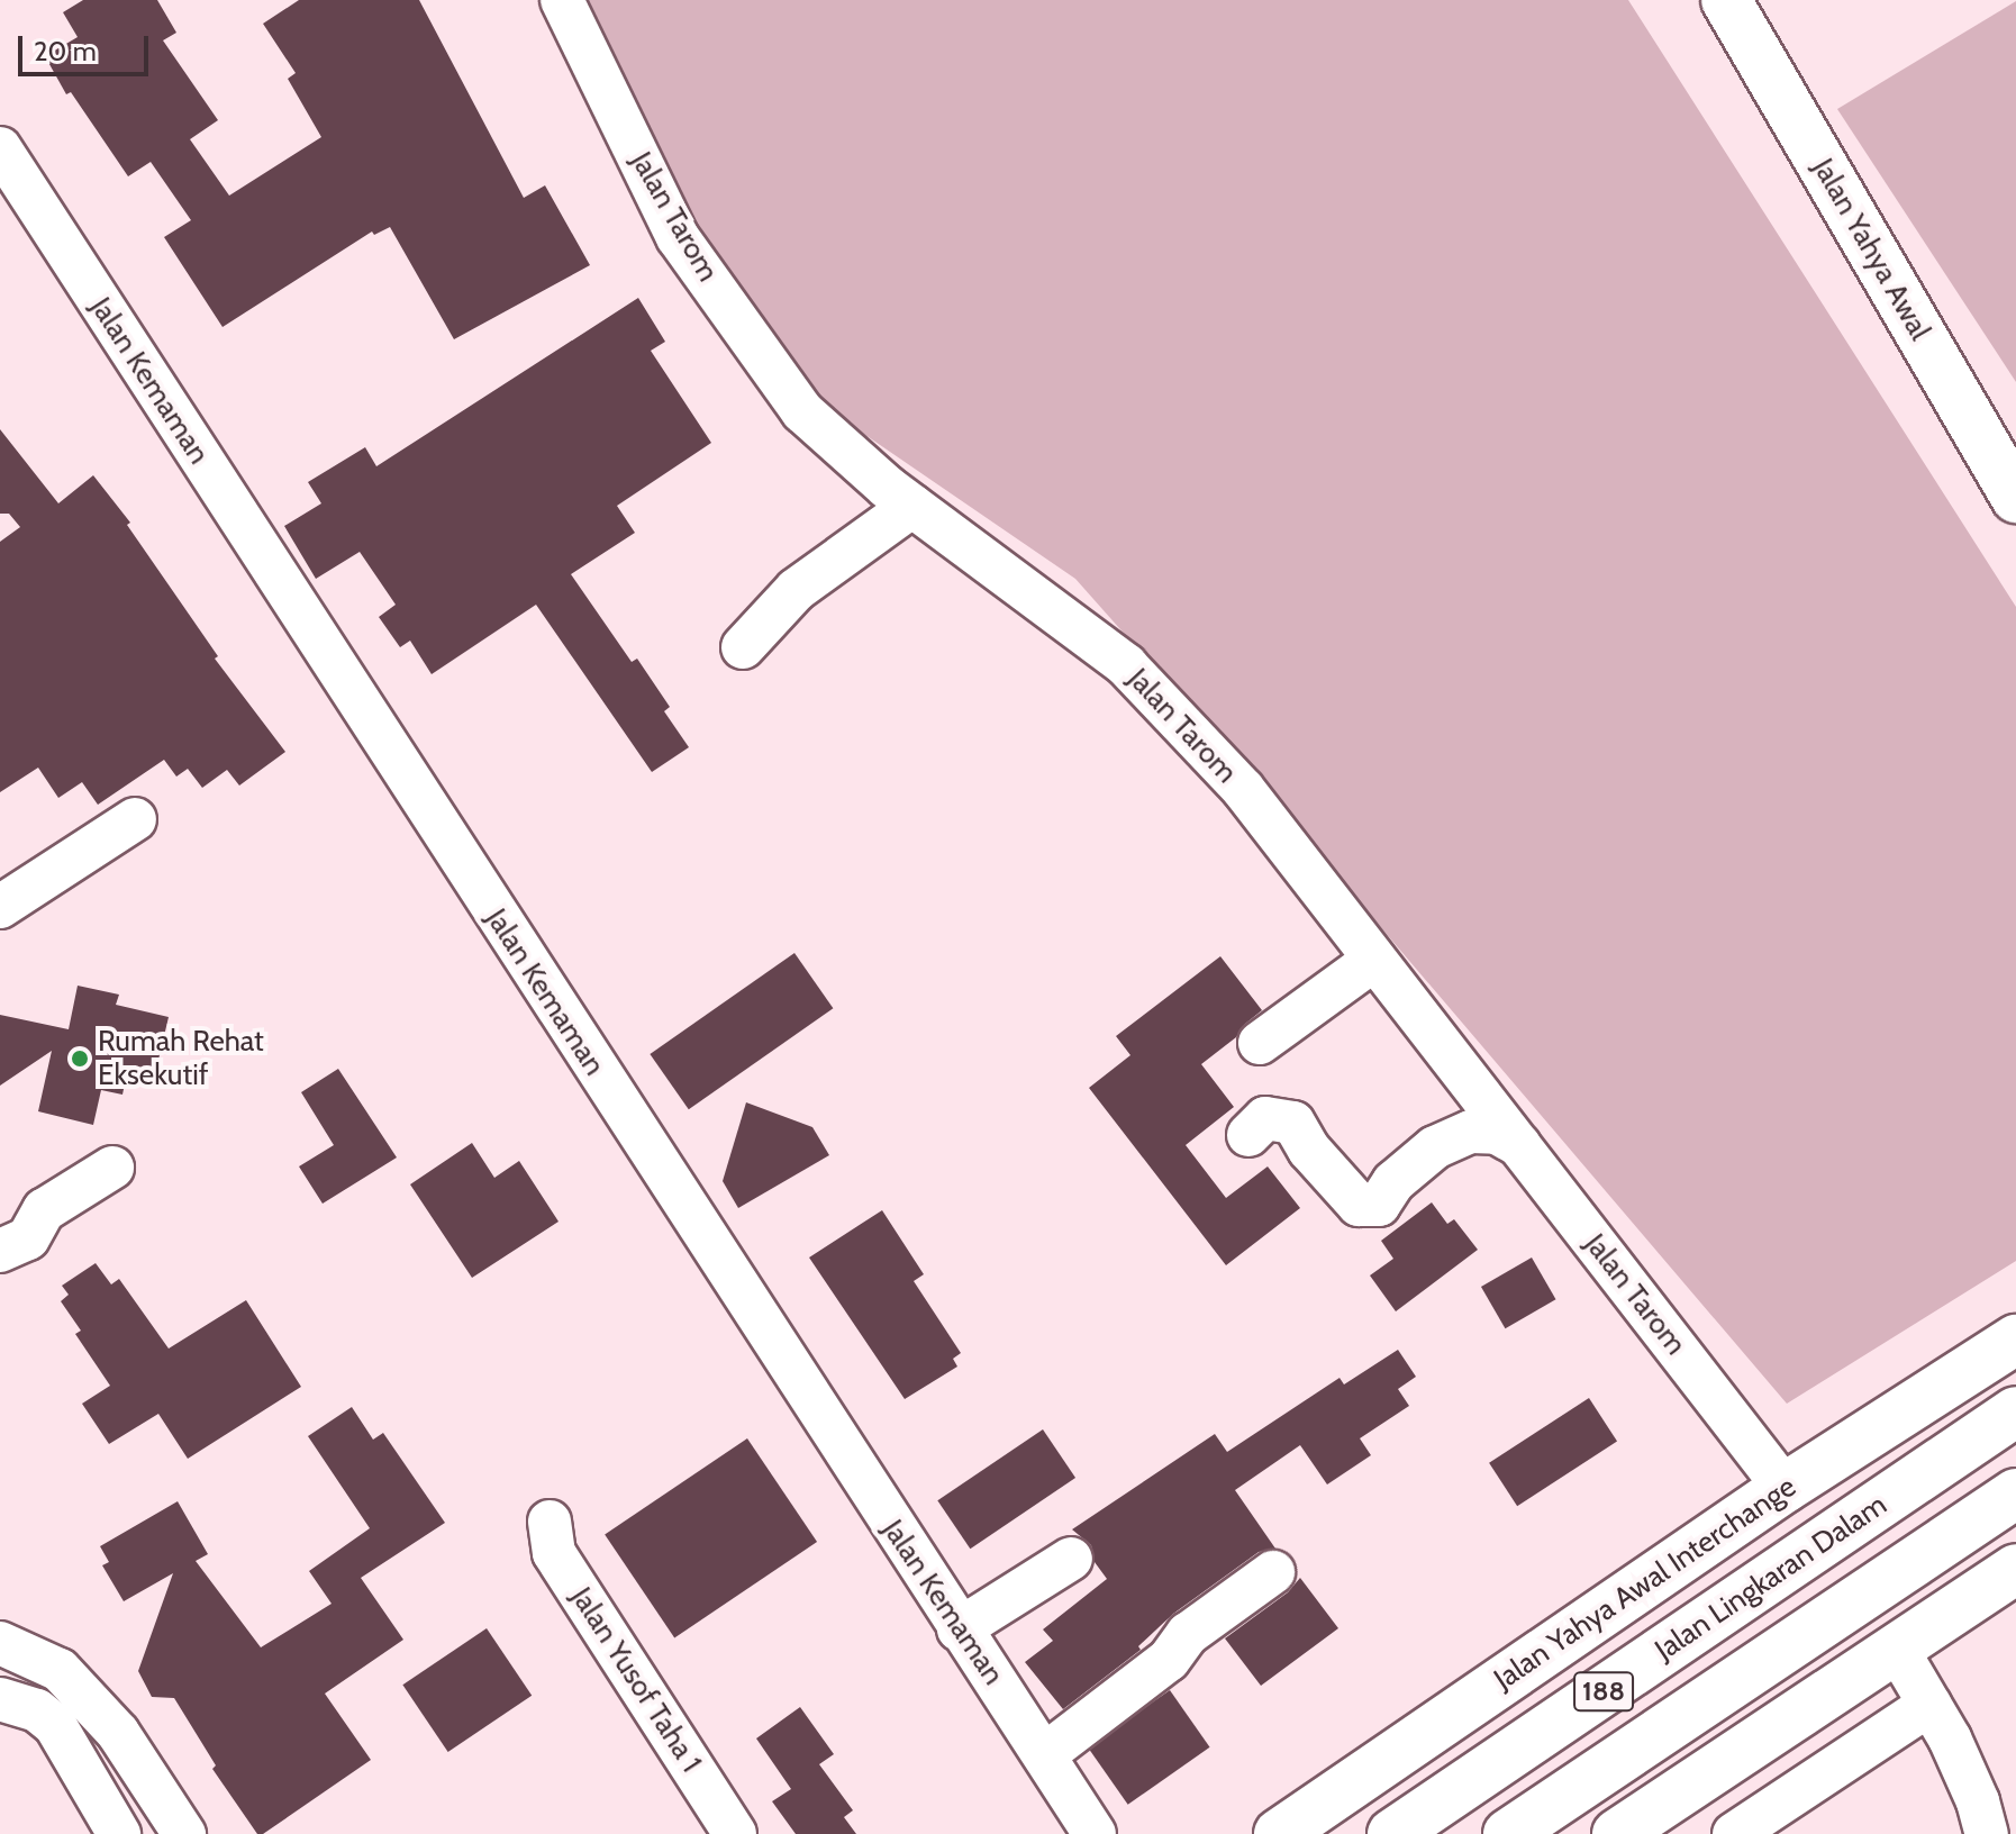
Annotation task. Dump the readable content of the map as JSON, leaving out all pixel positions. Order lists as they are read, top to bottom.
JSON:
{
  "streets": {
    "main road": [
      "Jalan Yahya Awal",
      "Jalan Lingkaran Dalam",
      "Jalan Yahya Awal Interchange",
      "188"
    ],
    "street": ["Jalan Tarom", "Jalan Kemaman", "Jalan Yusof Taha 1"]
  },
  "crossings": [
    ["Jalan Tarom", "Jalan Yahya Awal Interchange"]
  ],
  "places": ["Rumah Rehat Eksekutif"],
  "scale_bar": "20 m"
}
